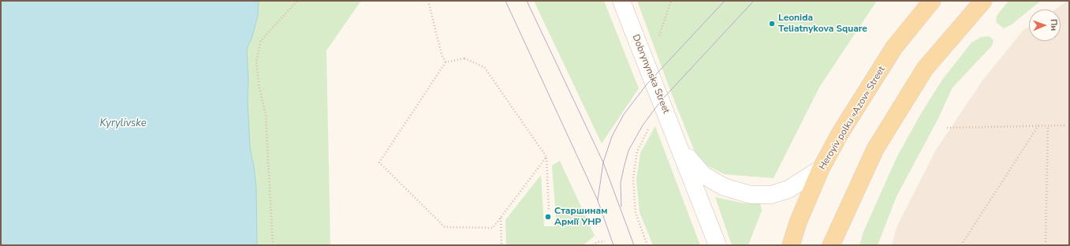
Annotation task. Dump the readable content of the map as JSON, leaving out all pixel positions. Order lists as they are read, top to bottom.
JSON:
{
  "streets": {
    "main road": ["Heroyiv polku «Azov» Street"],
    "street": ["Dobrynynska Street"]
  },
  "crossings": [
    ["Dobrynynska Street", "Heroyiv polku «Azov» Street"]
  ],
  "water": ["Kyrylivske"],
  "places": ["Leonida Teliatnykova Square", "Старшинам Армії УНР"],
  "north": "right"
}
